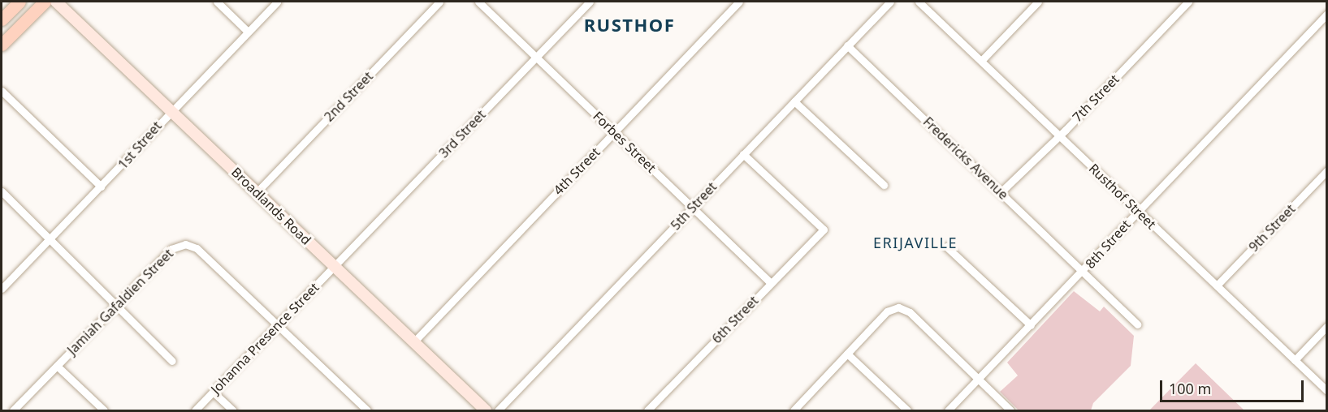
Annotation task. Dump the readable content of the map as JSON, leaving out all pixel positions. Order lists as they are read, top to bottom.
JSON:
{
  "streets": {
    "main road": ["Broadlands Road"],
    "street": [
      "2nd Street",
      "7th Street",
      "3rd Street",
      "Forbes Street",
      "1st Street",
      "Fredericks Avenue",
      "4th Street",
      "Rusthof Street",
      "5th Street",
      "9th Street",
      "8th Street",
      "Jamiah Gafaldien Street",
      "6th Street",
      "Johanna Presence Street"
    ]
  },
  "crossings": [
    ["2nd Street", "Broadlands Road"],
    ["7th Street", "Fredericks Avenue"],
    ["7th Street", "Rusthof Street"],
    ["3rd Street", "Forbes Street"],
    ["3rd Street", "Broadlands Road"],
    ["3rd Street", "Johanna Presence Street"],
    ["Forbes Street", "4th Street"],
    ["Forbes Street", "5th Street"],
    ["Forbes Street", "6th Street"],
    ["1st Street", "Broadlands Road"],
    ["Fredericks Avenue", "5th Street"],
    ["Fredericks Avenue", "8th Street"],
    ["4th Street", "Broadlands Road"],
    ["Rusthof Street", "9th Street"],
    ["Rusthof Street", "8th Street"],
    ["Broadlands Road", "Johanna Presence Street"],
    ["5th Street", "6th Street"],
    ["Jamiah Gafaldien Street", "Johanna Presence Street"]
  ],
  "districts": ["RUSTHOF", "ERIJAVILLE"],
  "scale_bar": "100 m"
}
